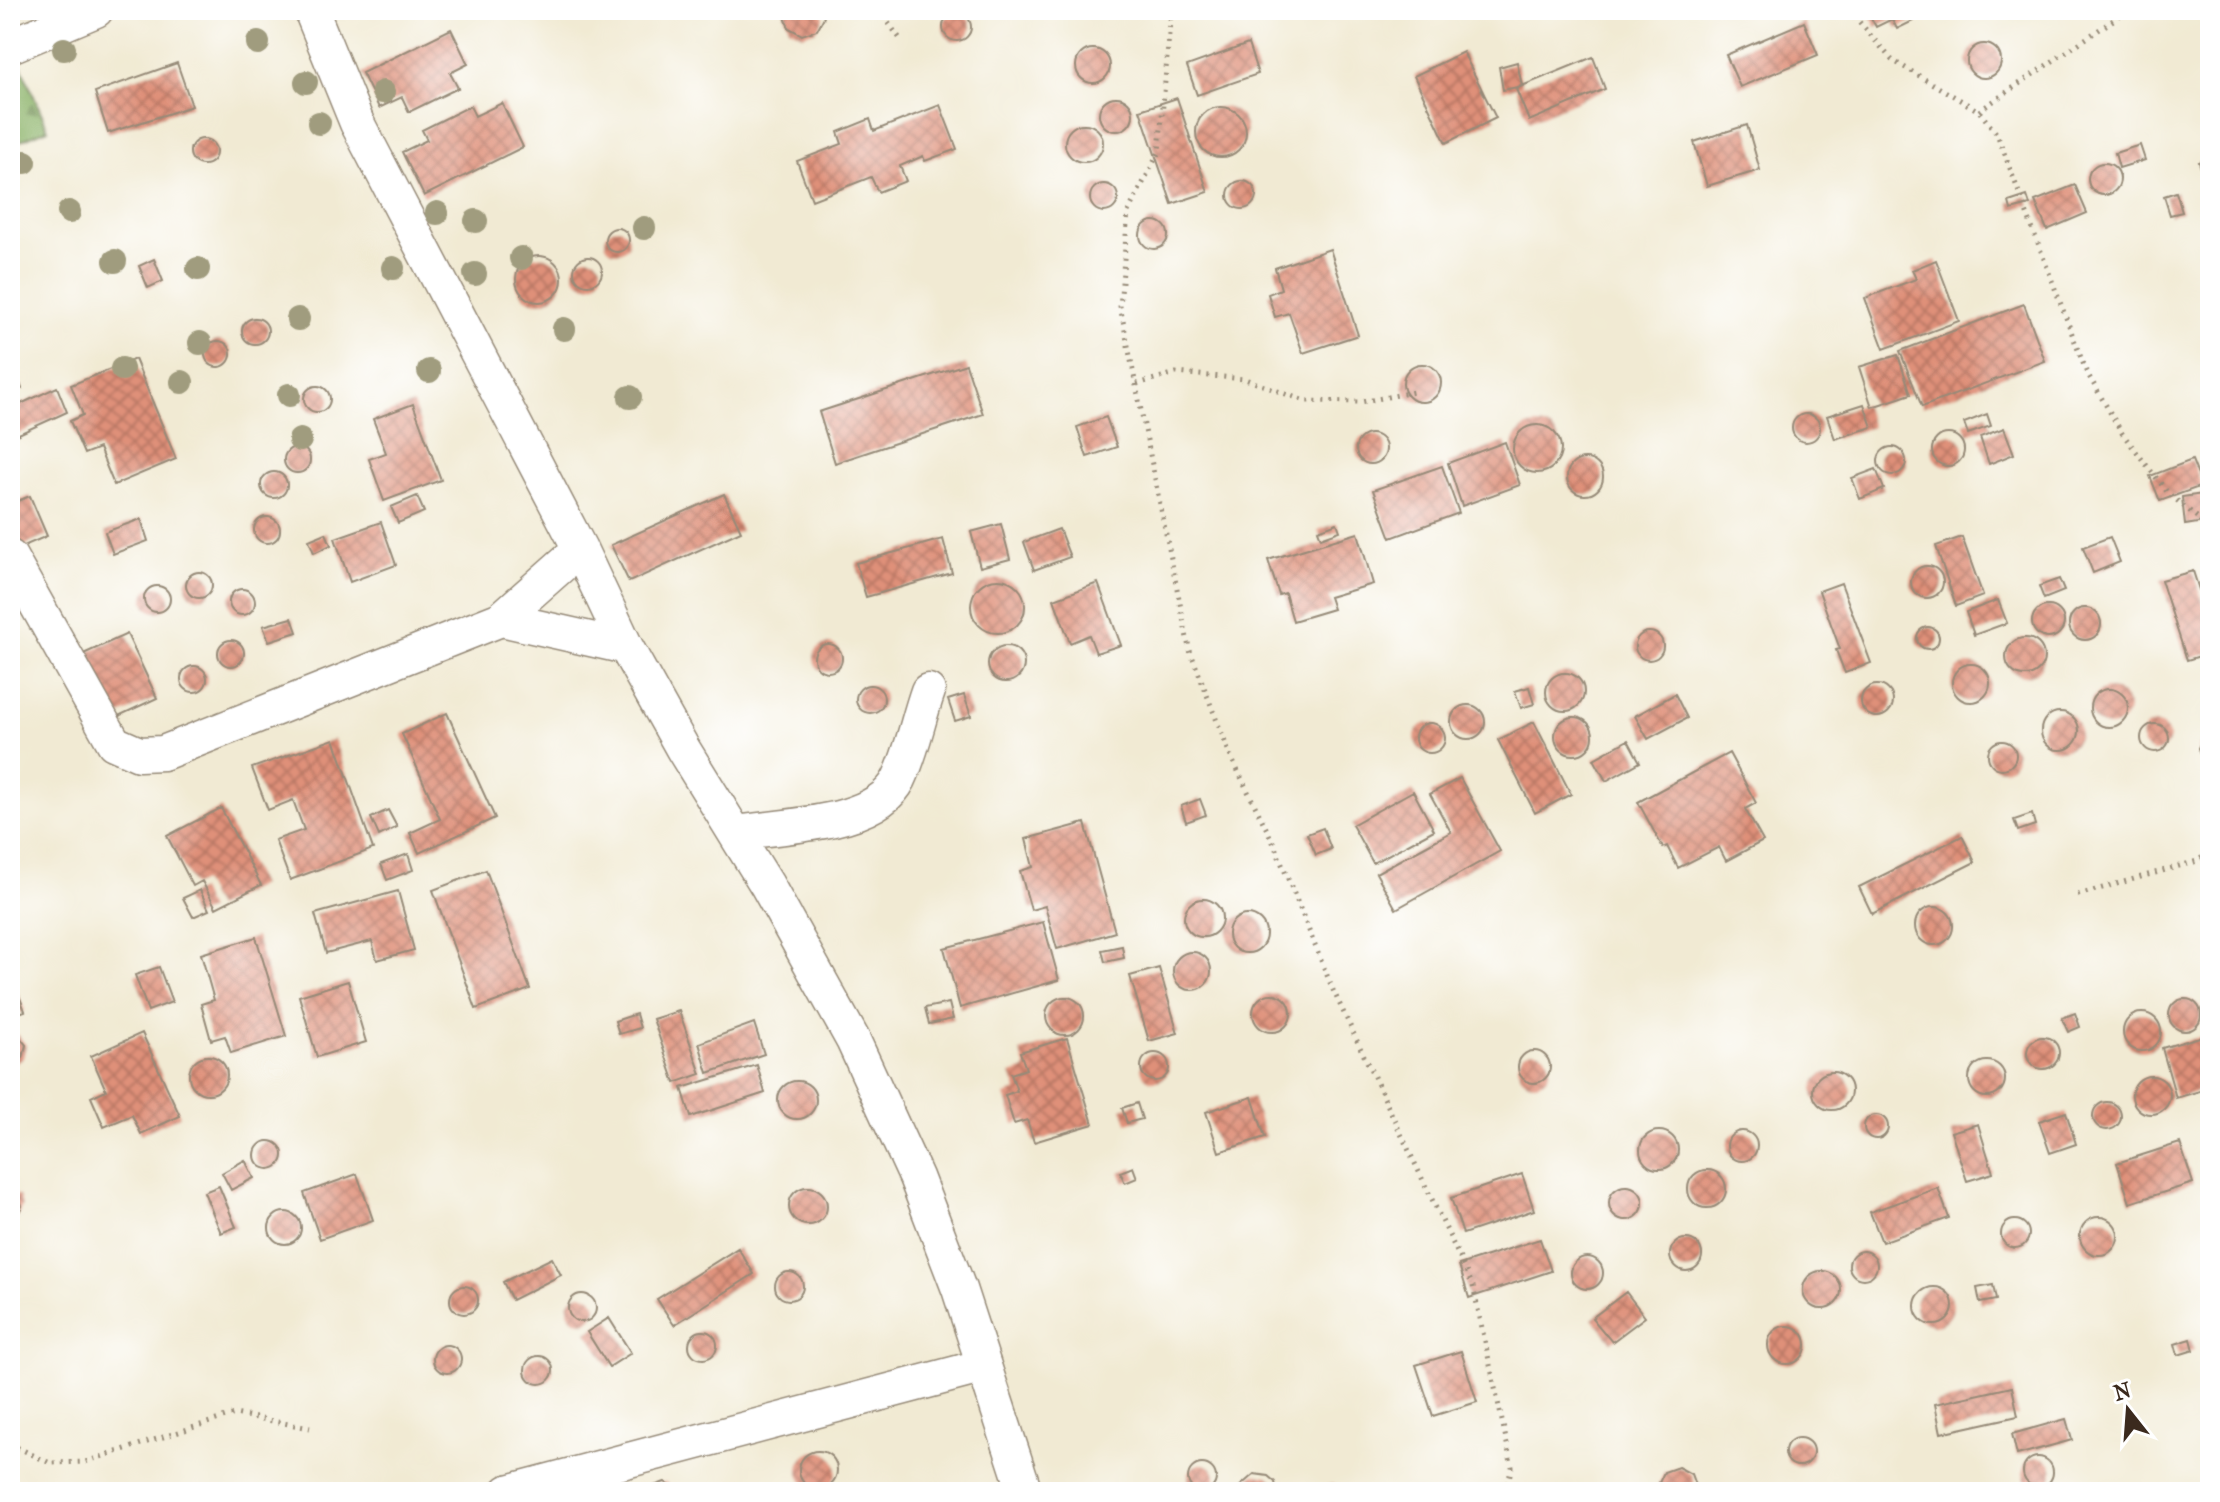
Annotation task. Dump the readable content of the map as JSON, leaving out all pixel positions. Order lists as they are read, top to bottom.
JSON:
{
  "north": "top"
}
